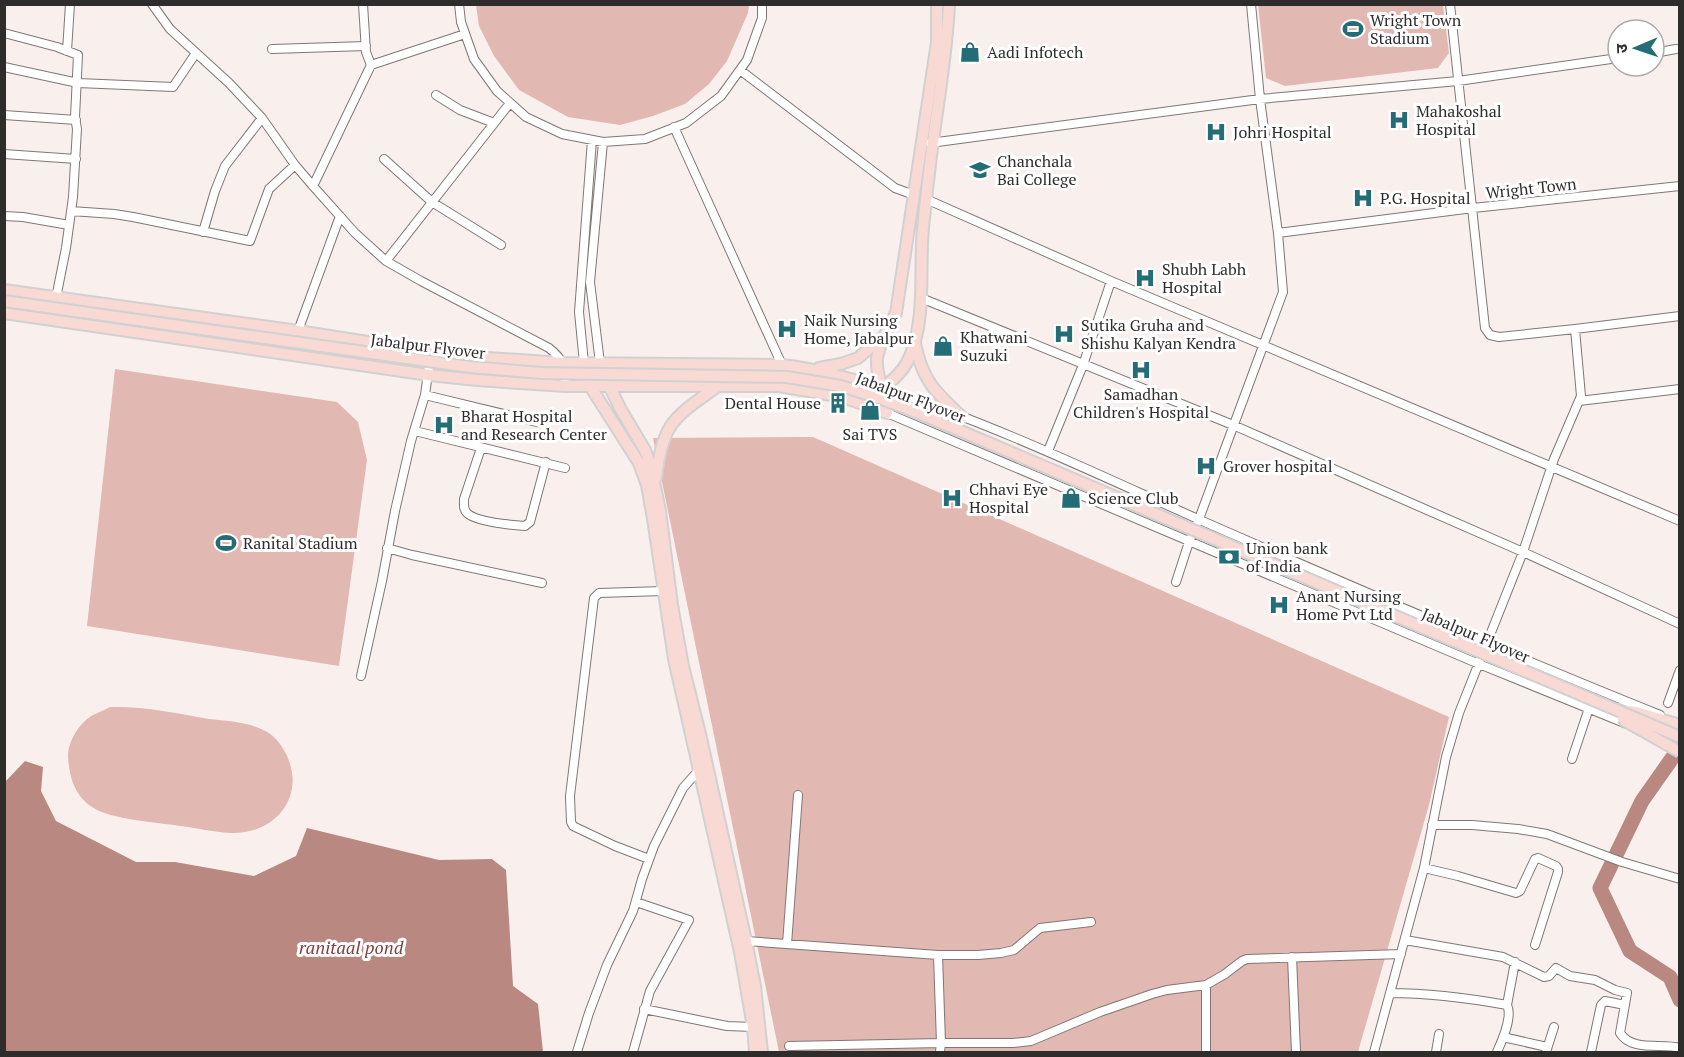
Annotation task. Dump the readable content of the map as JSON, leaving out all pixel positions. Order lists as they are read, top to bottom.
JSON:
{
  "streets": {
    "main road": ["Jabalpur Flyover"],
    "street": ["Wright Town"]
  },
  "water": ["ranitaal pond"],
  "places": {
    "sports": ["Wright Town Stadium", "Ranital Stadium"],
    "shop": [
      "Aadi Infotech",
      "Khatwani Suzuki",
      "Sai TVS",
      "Science Club"
    ],
    "hospital": [
      "Mahakoshal Hospital",
      "Johri Hospital",
      "P.G. Hospital",
      "Shubh Labh Hospital",
      "Naik Nursing Home, Jabalpur",
      "Sutika Gruha and Shishu Kalyan Kendra",
      "Samadhan Children's Hospital",
      "Bharat Hospital and Research Center",
      "Grover hospital",
      "Chhavi Eye Hospital",
      "Anant Nursing Home Pvt Ltd"
    ],
    "school or university": ["Chanchala Bai College"],
    "building": ["Dental House"],
    "bank": ["Union bank of India"]
  },
  "north": "left"
}
